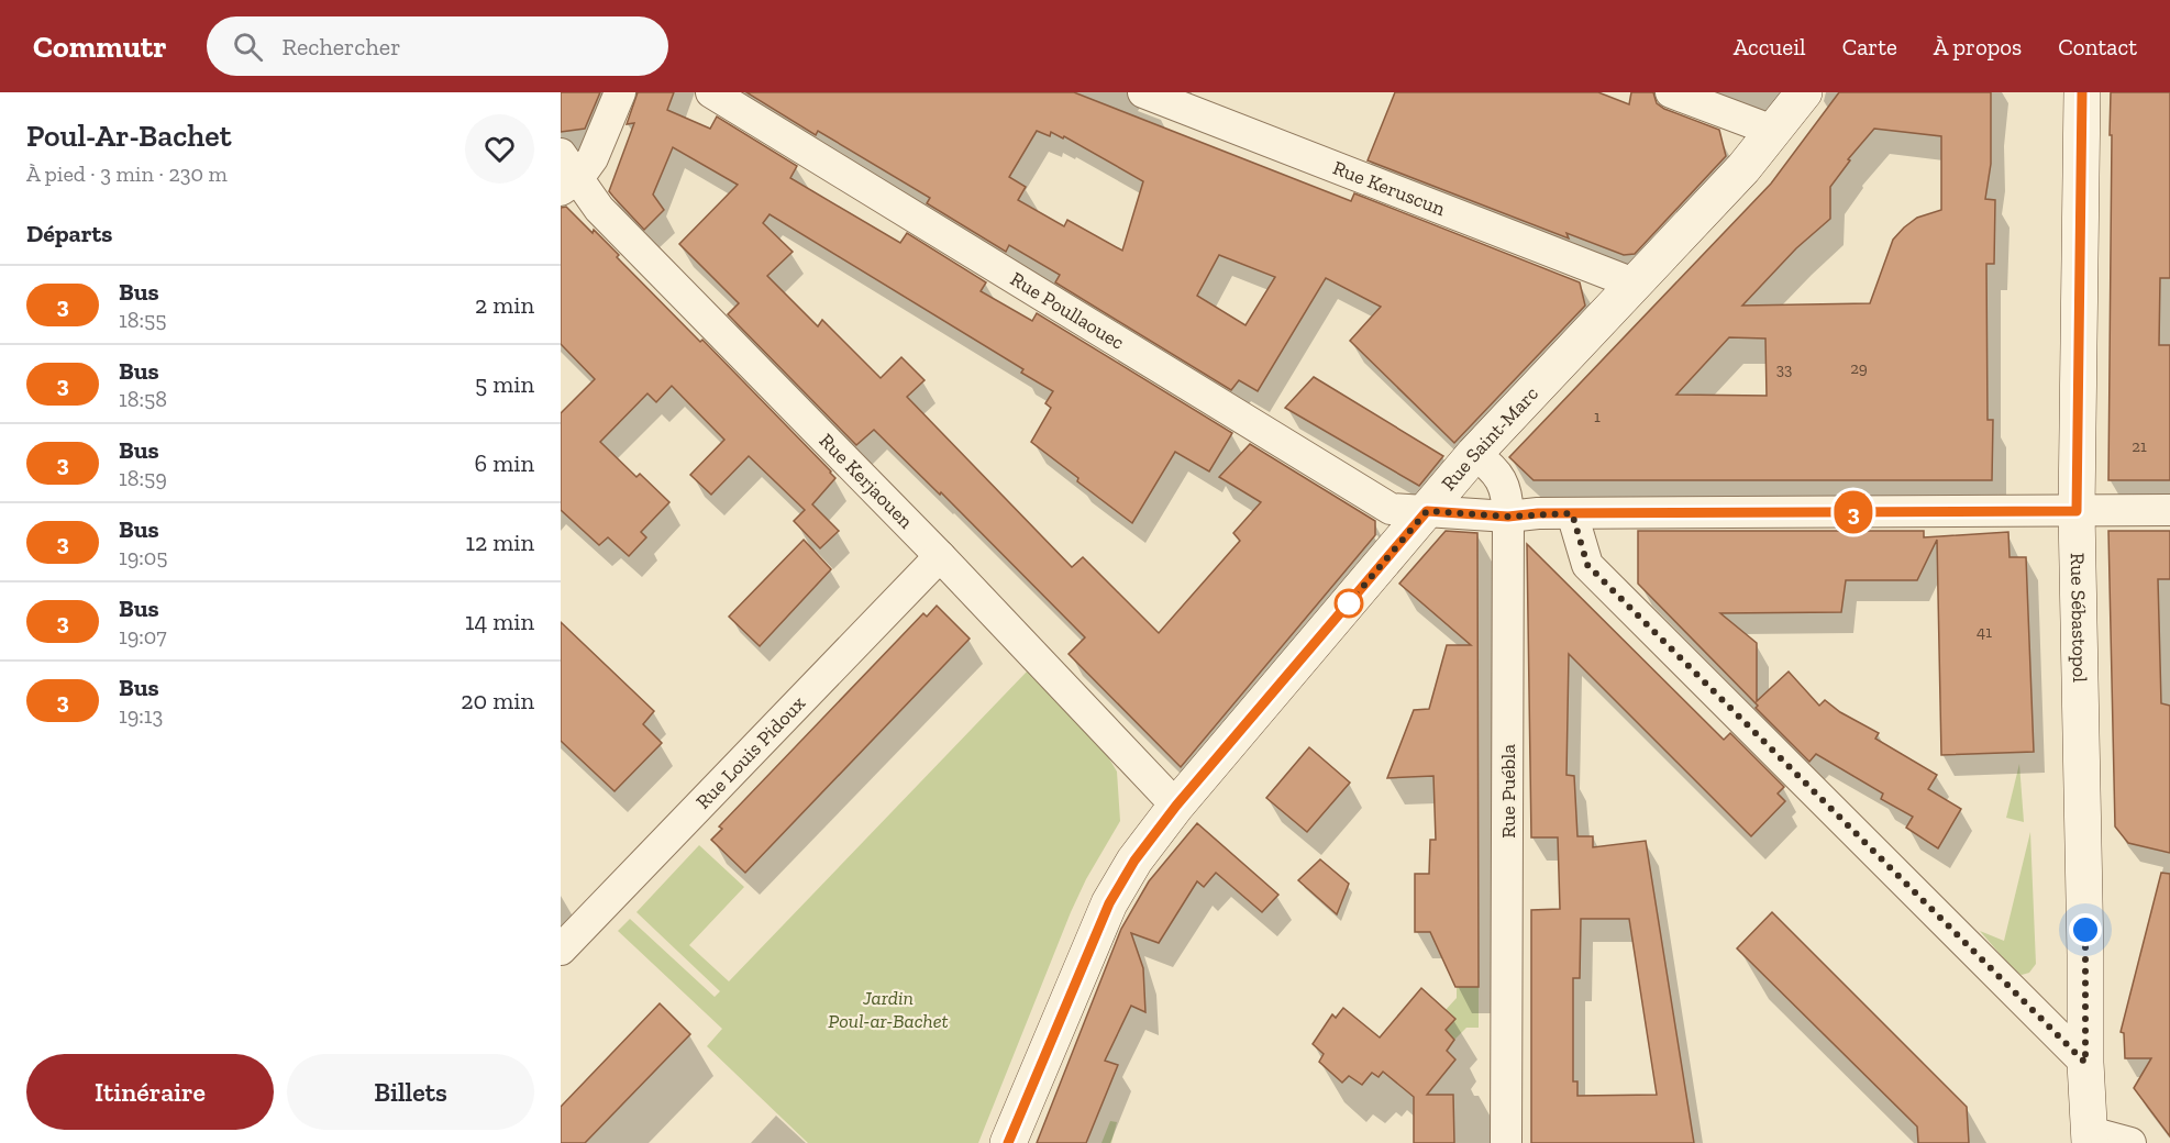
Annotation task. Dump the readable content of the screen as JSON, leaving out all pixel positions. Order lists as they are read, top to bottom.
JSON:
{
  "streets": {
    "street": [
      "Rue Keruscun",
      "Rue Poullaouec",
      "Rue Saint-Marc",
      "Rue Kerjaouen",
      "Rue Sébastopol",
      "Rue Louis Pidoux",
      "Rue Puébla"
    ]
  },
  "crossings": [
    ["Rue Keruscun", "Rue Saint-Marc"],
    ["Rue Poullaouec", "Rue Saint-Marc"],
    ["Rue Poullaouec", "Rue Sébastopol"],
    ["Rue Poullaouec", "Rue Puébla"],
    ["Rue Saint-Marc", "Rue Kerjaouen"],
    ["Rue Saint-Marc", "Rue Puébla"],
    ["Rue Kerjaouen", "Rue Louis Pidoux"]
  ],
  "parks": ["Jardin Poul-ar-Bachet"],
  "lines": ["bus line 3"],
  "house_numbers": [
    "29",
    "33",
    "1",
    "21",
    "41"
  ],
  "page": {
    "header": "Commutr",
    "search": "Rechercher",
    "nav": [
      "Accueil",
      "Carte",
      "À propos",
      "Contact"
    ],
    "heading": [
      ["Poul-Ar-Bachet", "À pied · 3 min · 230 m"],
      "Départs"
    ],
    "on_map": "3",
    "list": [
      {
        "mark": "3",
        "name": "Bus",
        "note": "18:55",
        "value": "2 min"
      },
      {
        "mark": "3",
        "name": "Bus",
        "note": "18:58",
        "value": "5 min"
      },
      {
        "mark": "3",
        "name": "Bus",
        "note": "18:59",
        "value": "6 min"
      },
      {
        "mark": "3",
        "name": "Bus",
        "note": "19:05",
        "value": "12 min"
      },
      {
        "mark": "3",
        "name": "Bus",
        "note": "19:07",
        "value": "14 min"
      },
      {
        "mark": "3",
        "name": "Bus",
        "note": "19:13",
        "value": "20 min"
      }
    ],
    "buttons": ["Itinéraire", "Billets"]
  }
}
